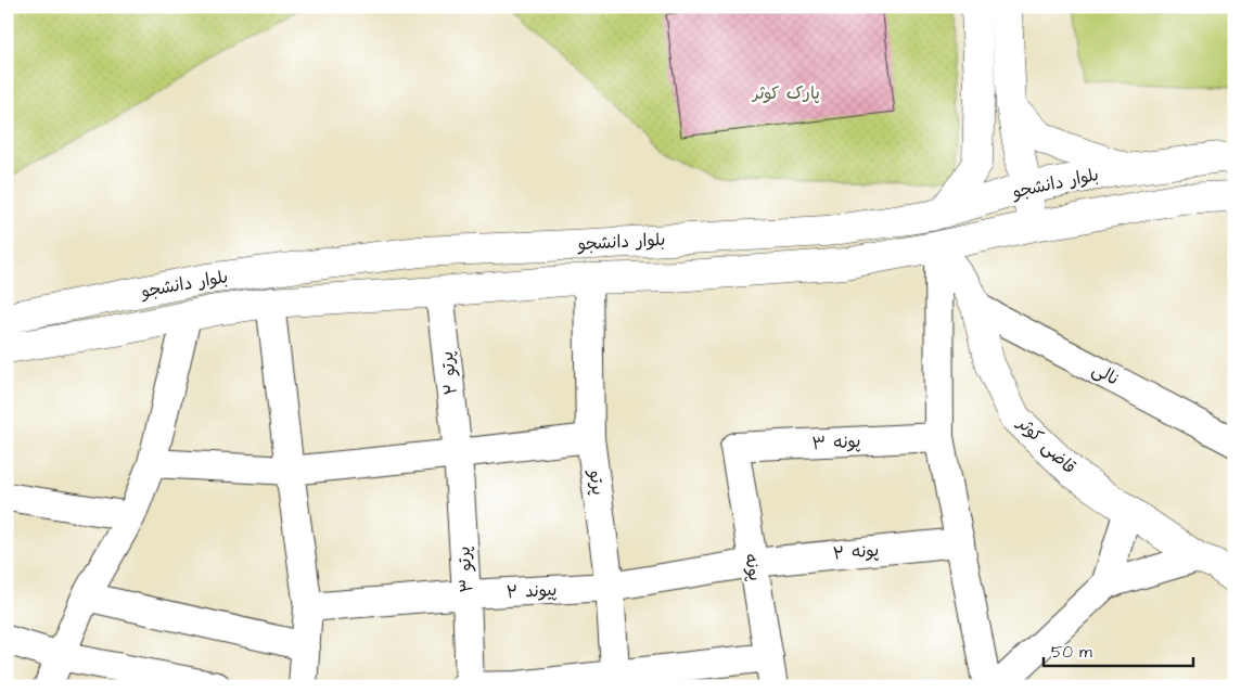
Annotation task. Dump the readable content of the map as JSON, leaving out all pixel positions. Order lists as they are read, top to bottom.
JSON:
{
  "streets": {
    "main road": ["بلوار دانشجو", "قاضی کوثر"],
    "street": [
      "پرتو ۲",
      "نالی",
      "پونه ۳",
      "پرتو",
      "پونه ۲",
      "پونه",
      "پرتو ۳",
      "پیوند ۲"
    ]
  },
  "crossings": [
    ["بلوار دانشجو", "پرتو ۲"],
    ["بلوار دانشجو", "قاضی کوثر"],
    ["بلوار دانشجو", "پرتو"],
    ["پرتو ۲", "پرتو ۳"],
    ["نالی", "قاضی کوثر"],
    ["پونه ۳", "پونه"],
    ["پرتو", "پیوند ۲"],
    ["پونه ۲", "پونه"],
    ["پونه ۲", "پیوند ۲"],
    ["پونه", "پیوند ۲"],
    ["پرتو ۳", "پیوند ۲"]
  ],
  "parks": ["پارک کوثر"],
  "scale_bar": "50 m"
}
